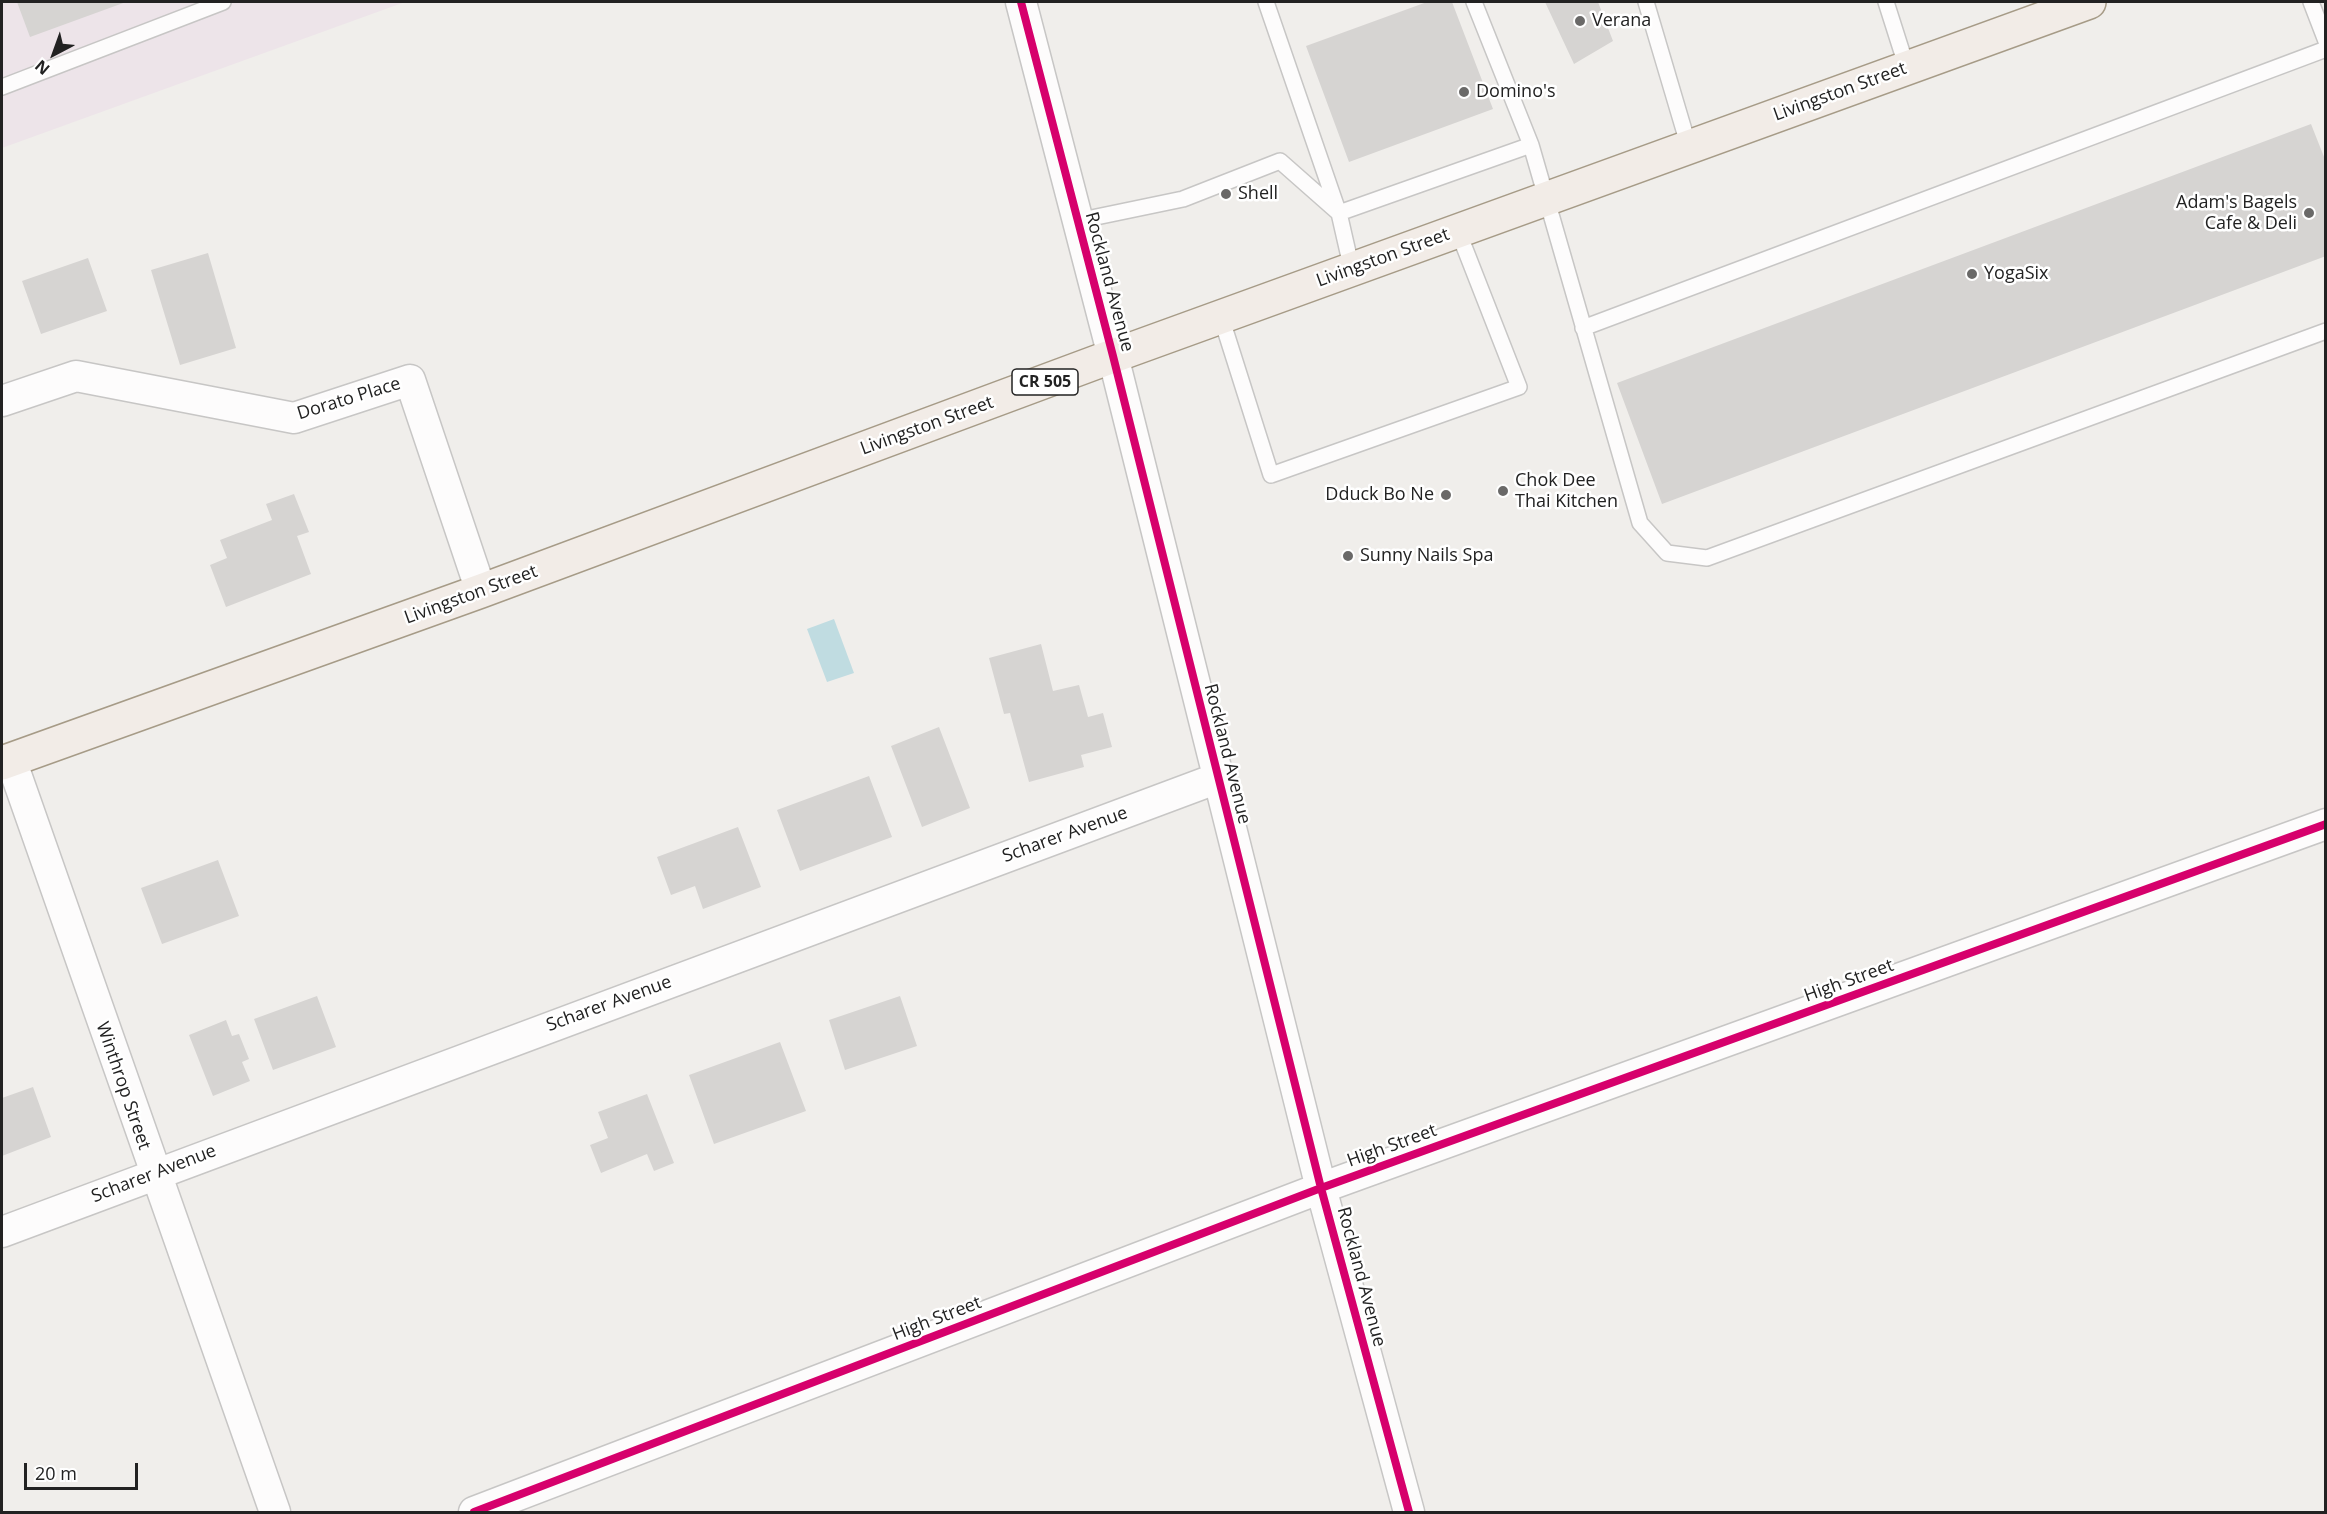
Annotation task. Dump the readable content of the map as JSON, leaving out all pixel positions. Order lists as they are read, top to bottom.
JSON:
{
  "streets": {
    "main road": ["Livingston Street", "CR 505"],
    "street": [
      "Rockland Avenue",
      "Dorato Place",
      "Scharer Avenue",
      "High Street",
      "Winthrop Street"
    ]
  },
  "crossings": [
    ["Livingston Street", "Rockland Avenue"],
    ["Livingston Street", "Dorato Place"],
    ["Livingston Street", "Winthrop Street"],
    ["Rockland Avenue", "Scharer Avenue"],
    ["Rockland Avenue", "High Street"],
    ["Scharer Avenue", "Winthrop Street"]
  ],
  "places": [
    "Verana",
    "Domino's",
    "Shell",
    "Adam's Bagels Cafe & Deli",
    "YogaSix",
    "Chok Dee Thai Kitchen",
    "Dduck Bo Ne",
    "Sunny Nails Spa"
  ],
  "scale_bar": "20 m",
  "north": "bottom left"
}
